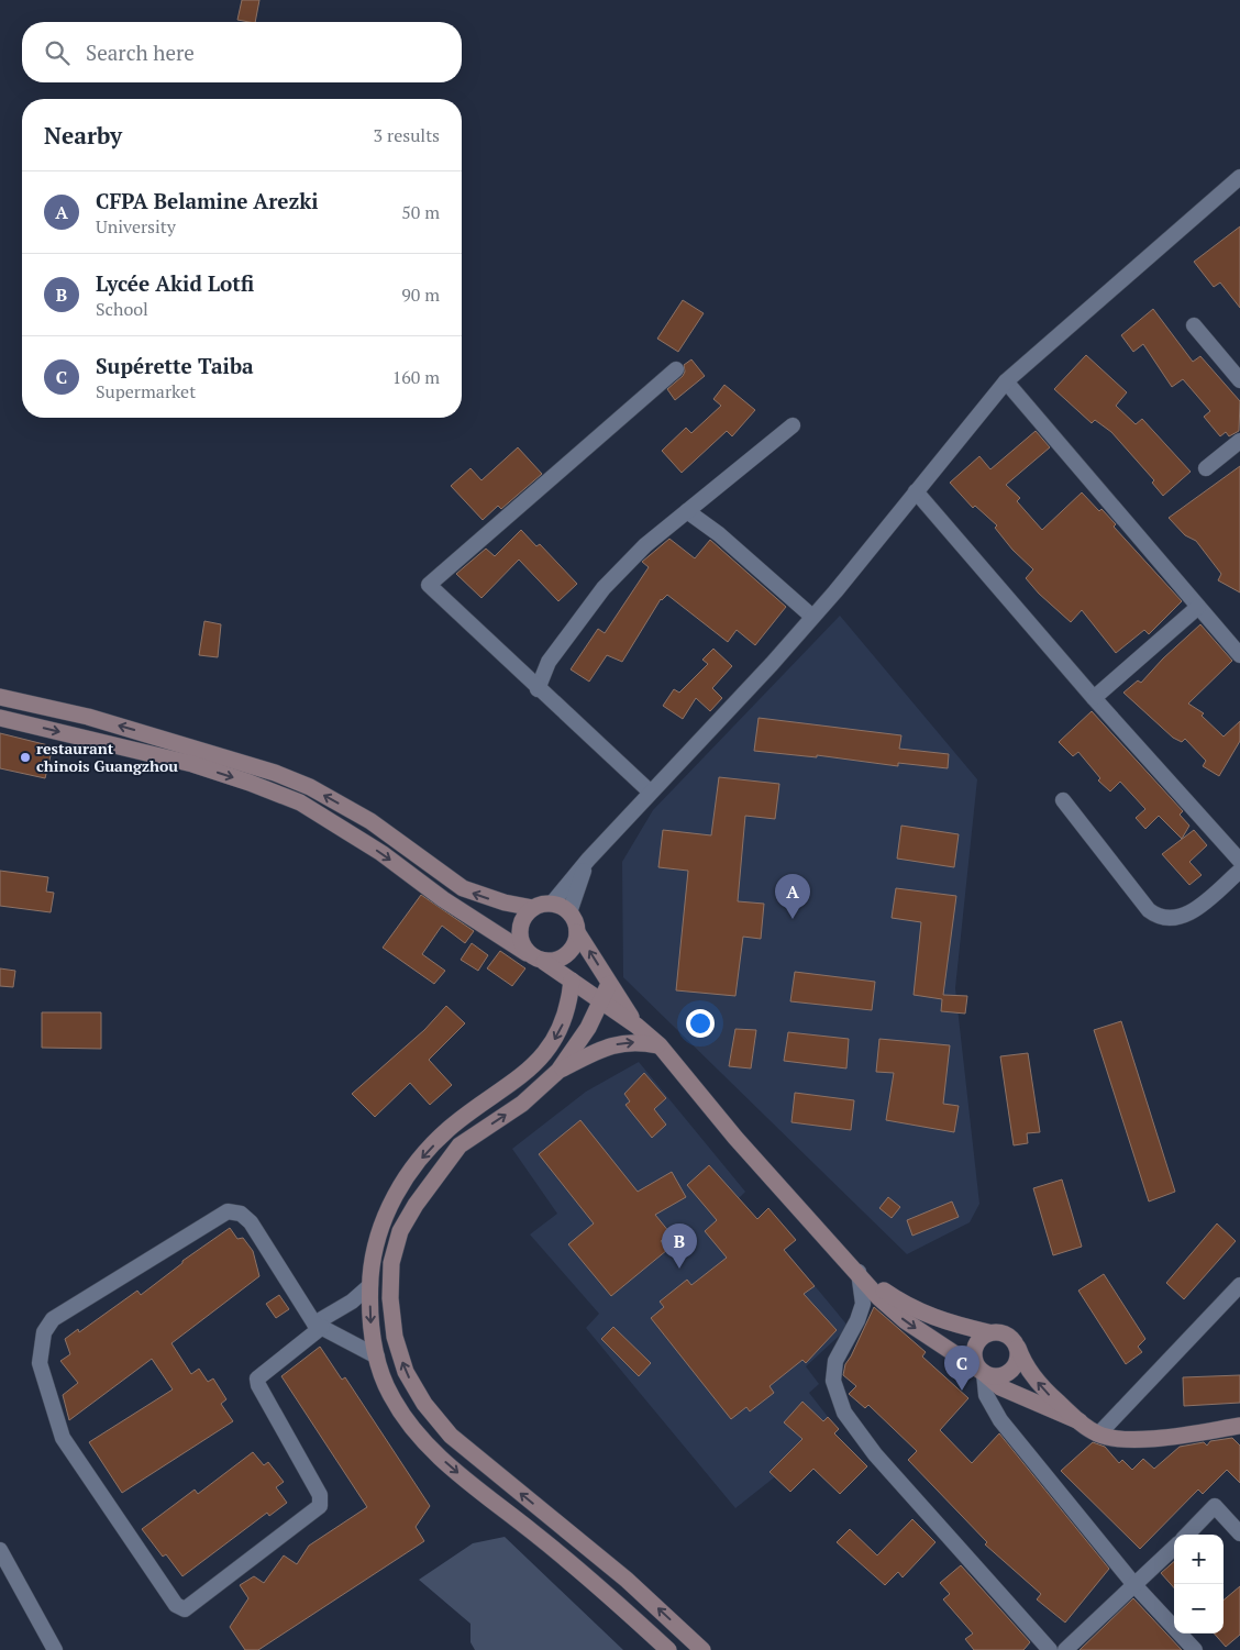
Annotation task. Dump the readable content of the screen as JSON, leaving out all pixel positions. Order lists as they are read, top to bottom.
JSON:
{
  "places": ["restaurant chinois Guangzhou"],
  "page": {
    "search": "Search here",
    "heading": ["Nearby", "3 results"],
    "list": [
      {
        "mark": "A",
        "name": "CFPA Belamine Arezki",
        "note": "University",
        "value": "50 m"
      },
      {
        "mark": "B",
        "name": "Lycée Akid Lotfi",
        "note": "School",
        "value": "90 m"
      },
      {
        "mark": "C",
        "name": "Supérette Taiba",
        "note": "Supermarket",
        "value": "160 m"
      }
    ],
    "pins": ["A", "B", "C"],
    "map_buttons": ["+", "−"]
  }
}
